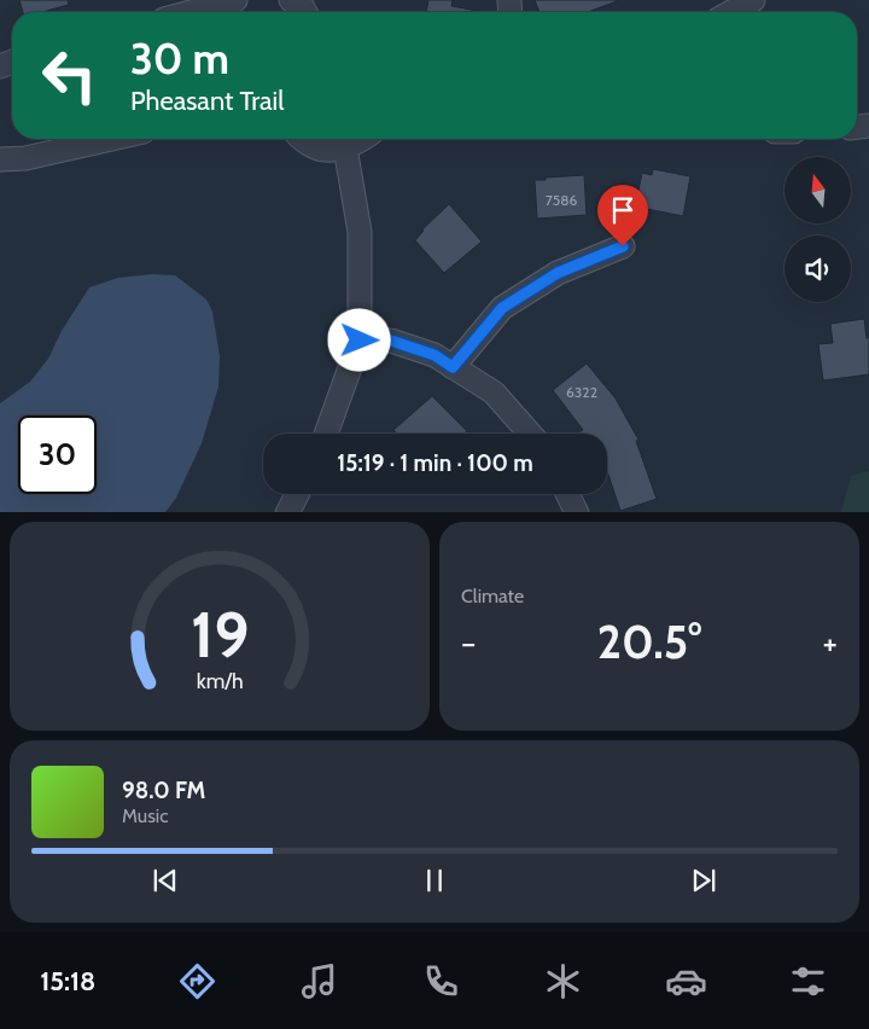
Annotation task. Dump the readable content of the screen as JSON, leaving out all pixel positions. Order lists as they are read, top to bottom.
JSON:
{
  "house_numbers": ["7586", "6322"],
  "north": "top",
  "page": {
    "turn": ["30 m", "Pheasant Trail"],
    "limit": "30",
    "trip": "15:19 · 1 min · 100 m",
    "tile": "Climate",
    "heat": ["−", "20.5°", "+"],
    "song": ["98.0 FM", "Music"],
    "tabs": "15:18",
    "gauge": ["19", "km/h"]
  }
}
